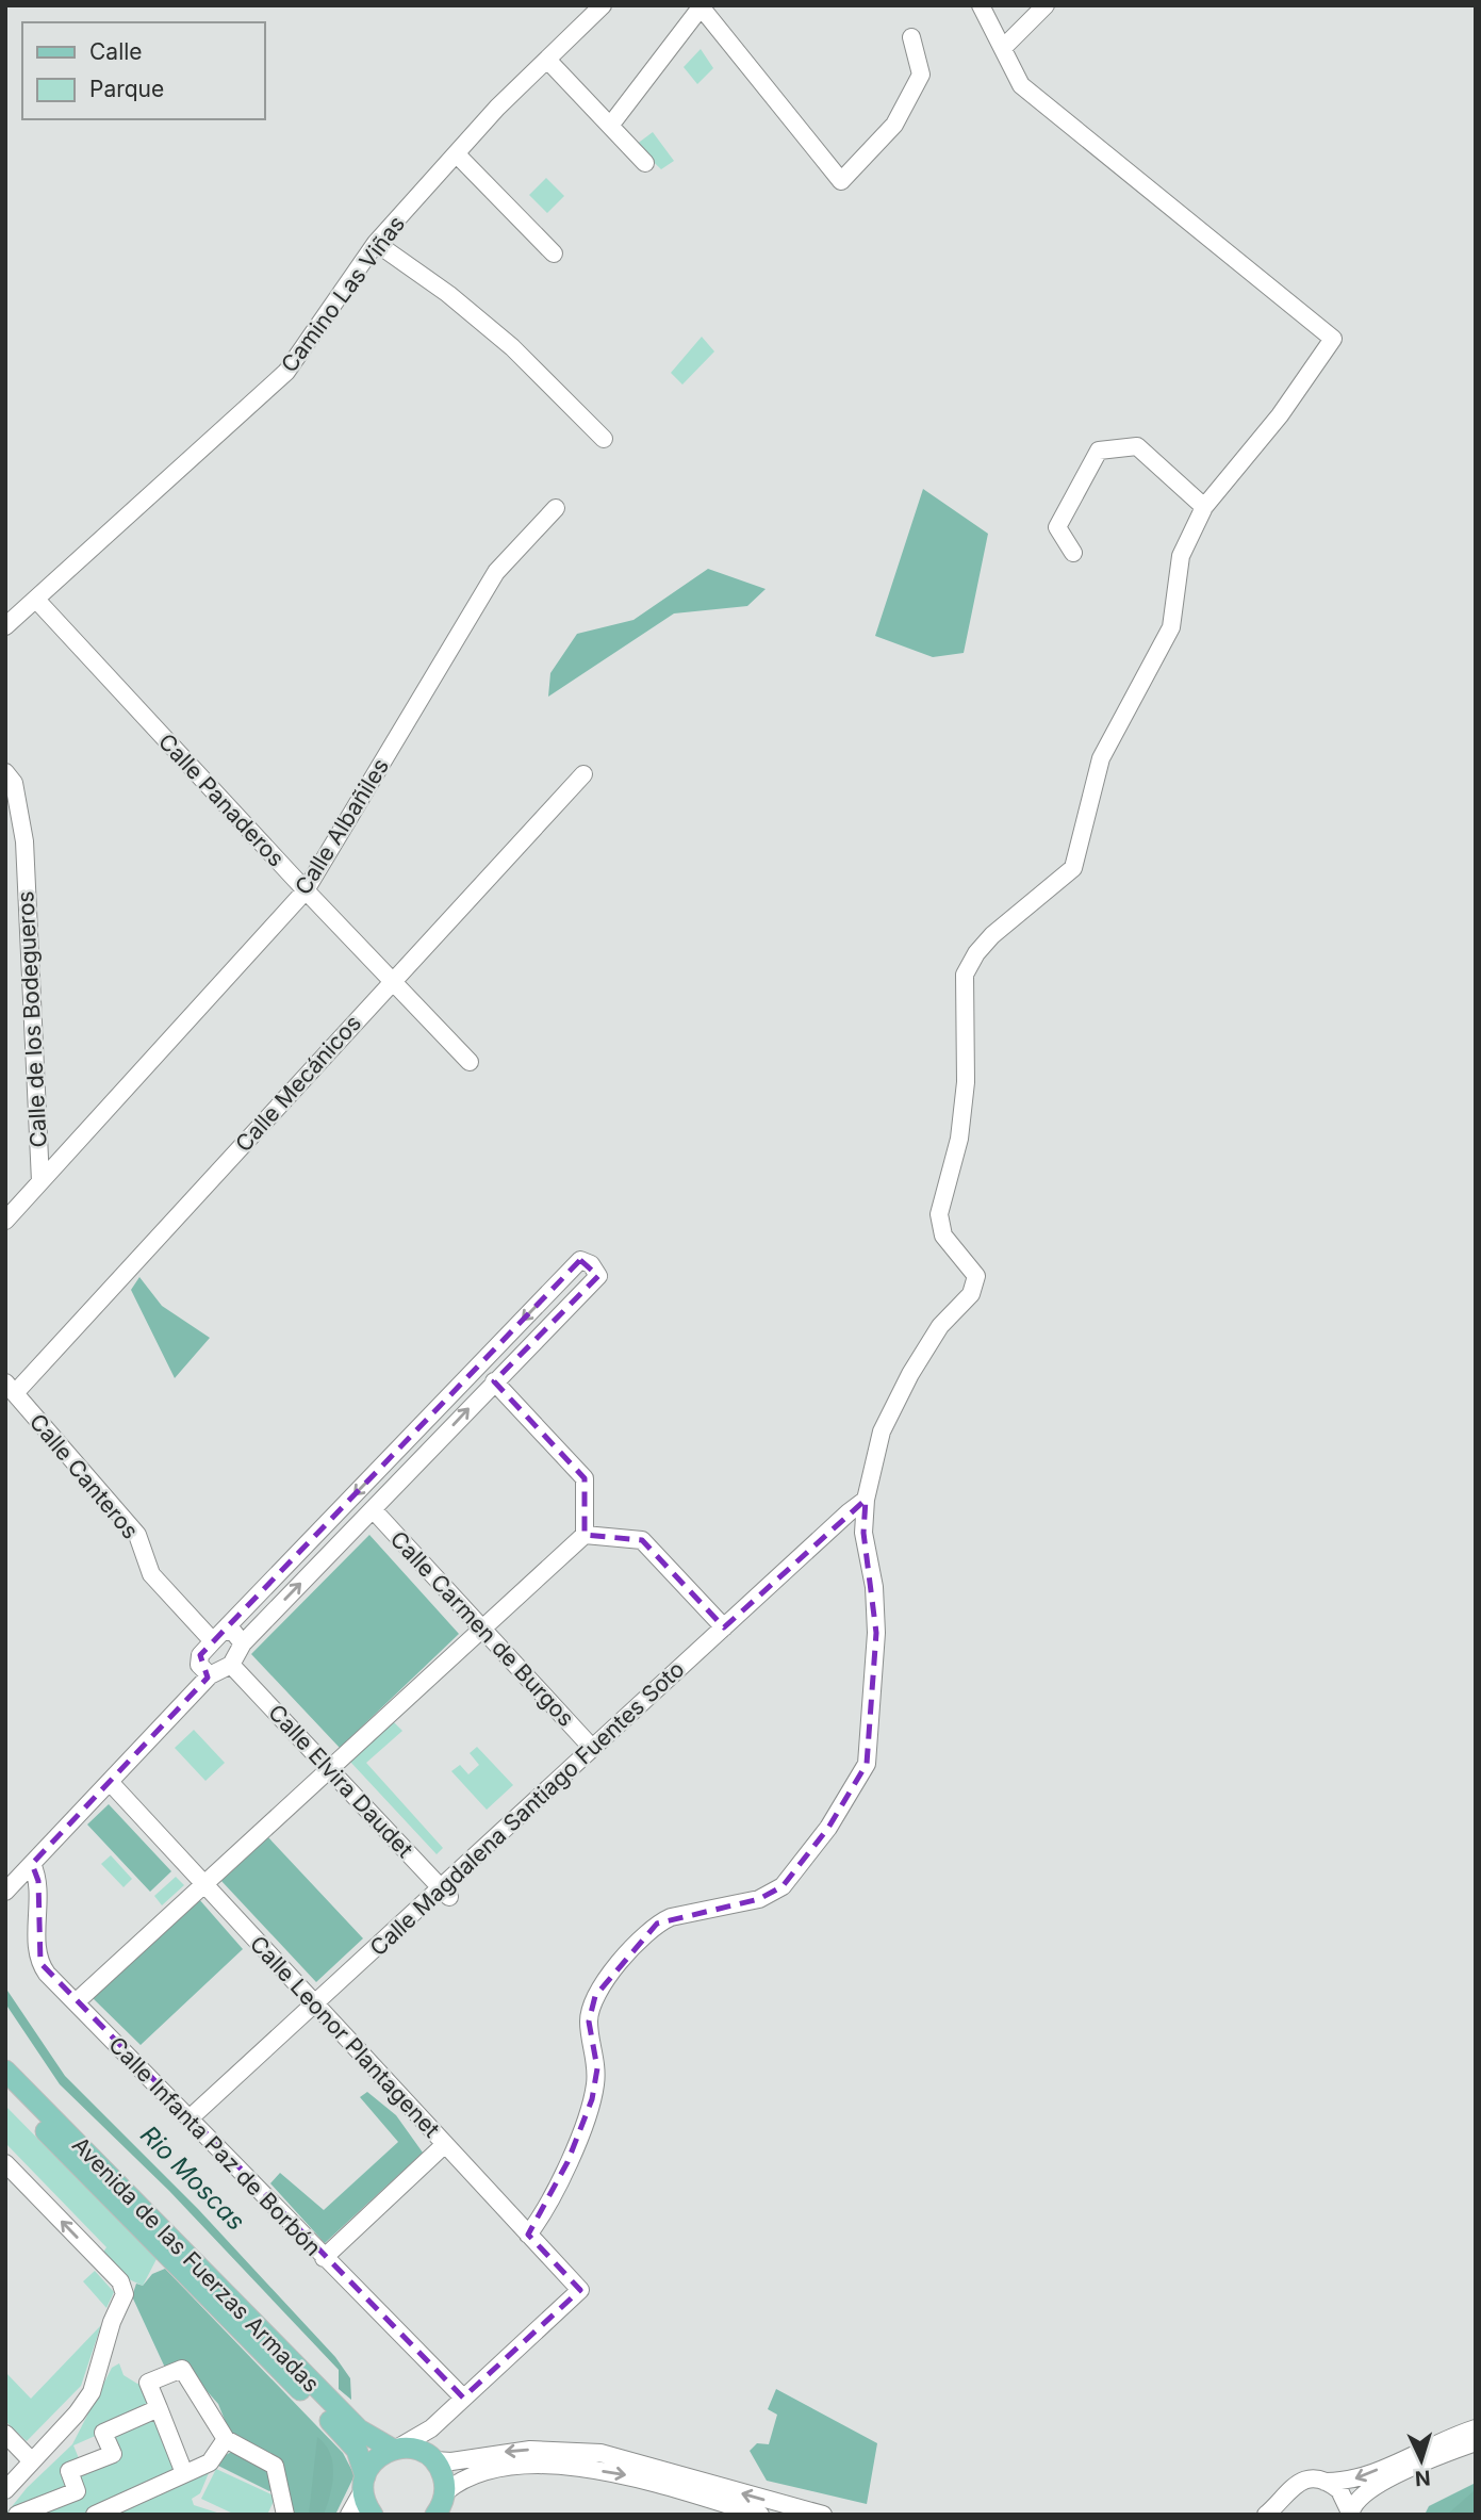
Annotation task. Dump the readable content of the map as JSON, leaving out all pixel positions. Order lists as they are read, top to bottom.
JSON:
{
  "streets": {
    "main road": ["Avenida de las Fuerzas Armadas"],
    "street": [
      "Camino Las Viñas",
      "Calle Panaderos",
      "Calle Albañiles",
      "Calle de los Bodegueros",
      "Calle Mecánicos",
      "Calle Canteros",
      "Calle Carmen de Burgos",
      "Calle Elvira Daudet",
      "Calle Magdalena Santiago Fuentes Soto",
      "Calle Leonor Plantagenet",
      "Calle Infanta Paz de Borbón"
    ]
  },
  "crossings": [
    ["Camino Las Viñas", "Calle Panaderos"],
    ["Calle Panaderos", "Calle Albañiles"],
    ["Calle Panaderos", "Calle Mecánicos"],
    ["Calle Albañiles", "Calle de los Bodegueros"],
    ["Calle Mecánicos", "Calle Canteros"],
    ["Calle Carmen de Burgos", "Calle Magdalena Santiago Fuentes Soto"],
    ["Calle Elvira Daudet", "Calle Magdalena Santiago Fuentes Soto"],
    ["Calle Magdalena Santiago Fuentes Soto", "Calle Leonor Plantagenet"],
    ["Calle Magdalena Santiago Fuentes Soto", "Calle Infanta Paz de Borbón"],
    ["Calle Leonor Plantagenet", "Calle Infanta Paz de Borbón"]
  ],
  "water": ["Rio Moscas"],
  "legend": ["Calle", "Parque"],
  "north": "bottom"
}
